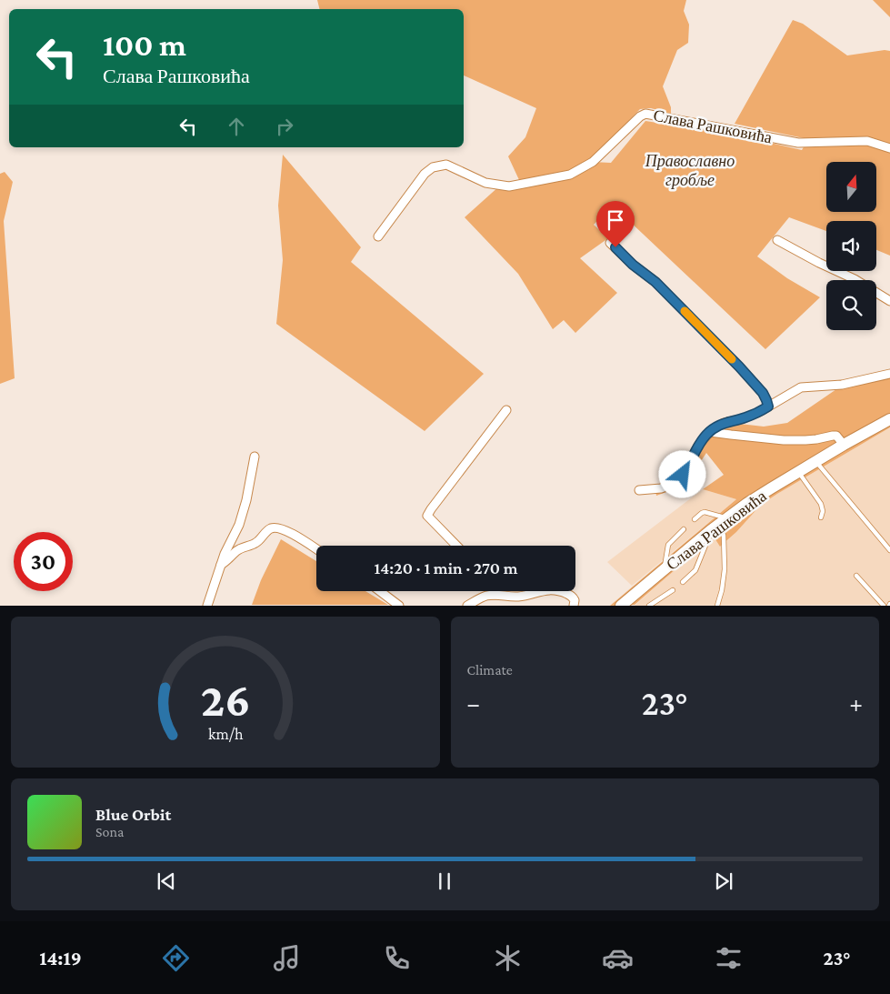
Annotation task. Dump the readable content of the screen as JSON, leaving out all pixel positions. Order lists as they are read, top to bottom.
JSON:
{
  "streets": {
    "main road": ["Слава Рашковића"]
  },
  "parks": ["Православно гробље"],
  "north": "top",
  "page": {
    "turn": ["100 m", "Слава Рашковића"],
    "limit": "30",
    "trip": "14:20 · 1 min · 270 m",
    "tile": "Climate",
    "heat": ["−", "23°", "+"],
    "song": ["Blue Orbit", "Sona"],
    "tabs": ["14:19", "23°"],
    "gauge": ["26", "km/h"]
  }
}
